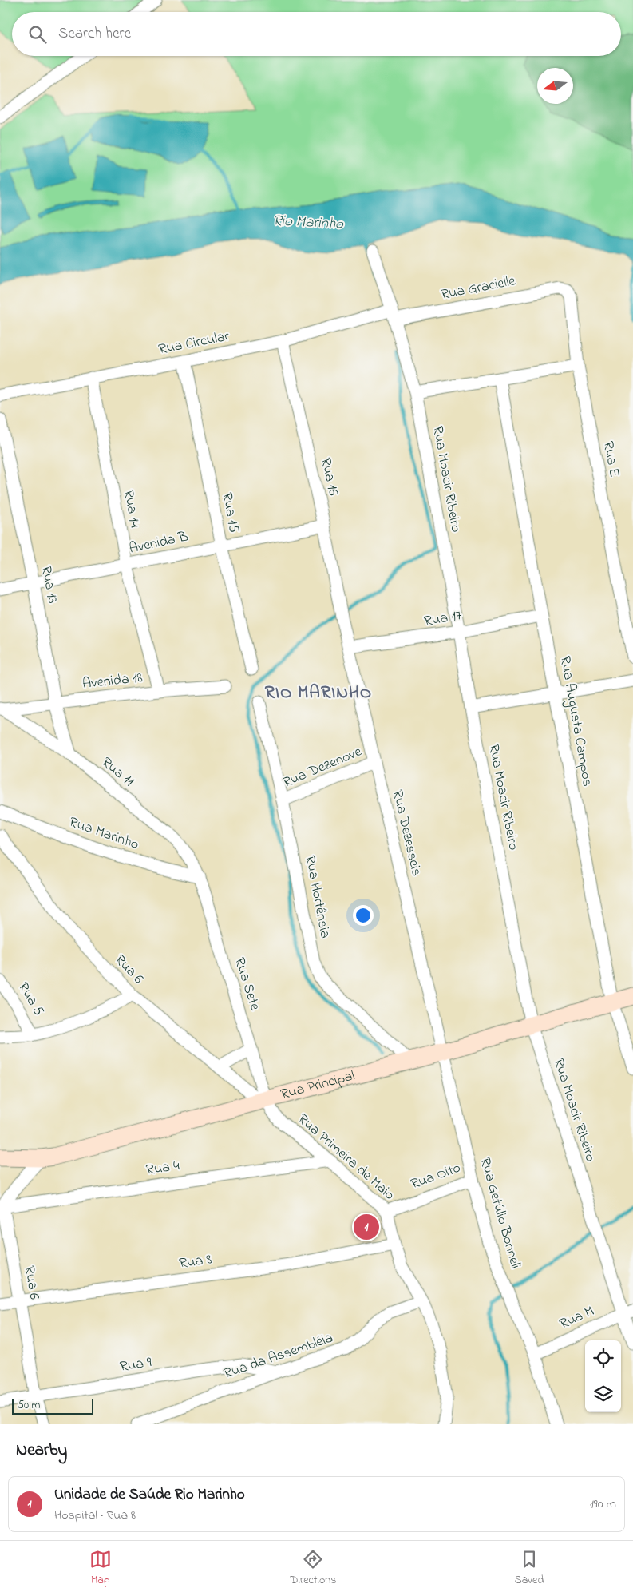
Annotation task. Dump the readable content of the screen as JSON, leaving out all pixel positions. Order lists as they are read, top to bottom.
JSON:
{
  "streets": {
    "main road": ["Rua Principal"],
    "street": [
      "Rua Gracielle",
      "Rua Circular",
      "Rua E",
      "Rua 16",
      "Rua Moacir Ribeiro",
      "Rua 14",
      "Rua 15",
      "Avenida B",
      "Rua 13",
      "Rua 17",
      "Avenida 18",
      "Rua Augusta Campos",
      "Rua Dezenove",
      "Rua 11",
      "Rua Dezesseis",
      "Rua Marinho",
      "Rua Hortênsia",
      "Rua 6",
      "Rua Sete",
      "Rua 5",
      "Rua Primeira de Maio",
      "Rua 4",
      "Rua Oito",
      "Rua Getúlio Bonneli",
      "Rua 8",
      "Rua M",
      "Rua da Assembléia",
      "Rua 9"
    ]
  },
  "crossings": [
    ["Rua Gracielle", "Rua Circular"],
    ["Rua Gracielle", "Rua E"],
    ["Rua Gracielle", "Rua Moacir Ribeiro"],
    ["Rua Circular", "Rua 16"],
    ["Rua Circular", "Rua Moacir Ribeiro"],
    ["Rua Circular", "Rua 14"],
    ["Rua Circular", "Rua 15"],
    ["Rua 16", "Avenida B"],
    ["Rua 16", "Rua Dezesseis"],
    ["Rua Moacir Ribeiro", "Rua 17"],
    ["Rua Moacir Ribeiro", "Rua Principal"],
    ["Rua Moacir Ribeiro", "Rua M"],
    ["Rua 14", "Avenida B"],
    ["Rua 14", "Avenida 18"],
    ["Rua 15", "Avenida B"],
    ["Avenida B", "Rua 13"],
    ["Rua 13", "Avenida 18"],
    ["Rua 13", "Rua 11"],
    ["Rua 17", "Rua Augusta Campos"],
    ["Rua 17", "Rua Dezesseis"],
    ["Avenida 18", "Rua 11"],
    ["Rua Augusta Campos", "Rua Principal"],
    ["Rua Dezenove", "Rua Dezesseis"],
    ["Rua Dezenove", "Rua Hortênsia"],
    ["Rua 11", "Rua Marinho"],
    ["Rua 11", "Rua Sete"],
    ["Rua Dezesseis", "Rua Principal"],
    ["Rua Dezesseis", "Rua Getúlio Bonneli"],
    ["Rua Marinho", "Rua Sete"],
    ["Rua Hortênsia", "Rua Principal"],
    ["Rua 6", "Rua Sete"],
    ["Rua 6", "Rua Principal"],
    ["Rua 6", "Rua Primeira de Maio"],
    ["Rua 6", "Rua 4"],
    ["Rua 6", "Rua 8"],
    ["Rua 6", "Rua 9"],
    ["Rua Sete", "Rua Principal"],
    ["Rua Sete", "Rua Primeira de Maio"],
    ["Rua Principal", "Rua Primeira de Maio"],
    ["Rua Principal", "Rua Getúlio Bonneli"],
    ["Rua Primeira de Maio", "Rua 4"],
    ["Rua Primeira de Maio", "Rua Oito"],
    ["Rua Primeira de Maio", "Rua 8"],
    ["Rua Primeira de Maio", "Rua da Assembléia"],
    ["Rua Oito", "Rua Getúlio Bonneli"],
    ["Rua Getúlio Bonneli", "Rua M"],
    ["Rua da Assembléia", "Rua 9"]
  ],
  "districts": ["RIO MARINHO"],
  "water": ["Rio Marinho"],
  "scale_bar": "50 m",
  "north": "left",
  "page": {
    "search": "Search here",
    "pins": "1",
    "scale": "50 m",
    "heading": "Nearby",
    "list": [
      {
        "mark": "1",
        "name": "Unidade de Saúde Rio Marinho",
        "note": "Hospital · Rua 8",
        "value": "190 m"
      }
    ],
    "nav": ["Map", "Directions", "Saved"]
  }
}
